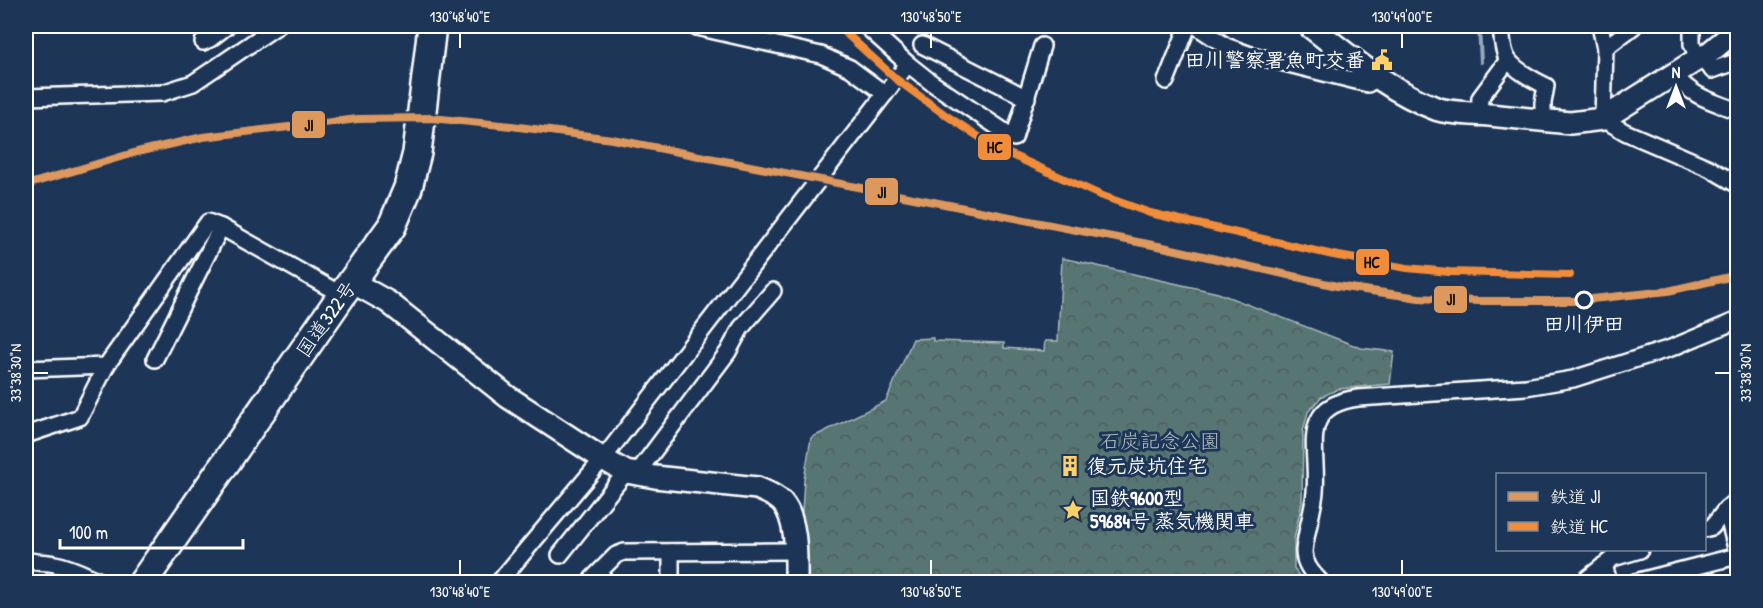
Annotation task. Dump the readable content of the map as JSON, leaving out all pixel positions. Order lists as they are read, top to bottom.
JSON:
{
  "streets": {
    "highway": ["国道322号"]
  },
  "parks": ["石炭記念公園"],
  "places": {
    "public building": ["田川警察署魚町交番"],
    "other": ["田川伊田"],
    "building": ["復元炭坑住宅"],
    "place": ["国鉄9600型 59684号 蒸気機関車"]
  },
  "lines": ["rail line HC", "rail line JI"],
  "legend": ["鉄道 JI", "鉄道 HC"],
  "scale_bar": "100 m",
  "north": "top",
  "coordinates": [
    "130°48'40\"E",
    "130°48'50\"E",
    "130°49'00\"E",
    "33°38'30\"N"
  ]
}
